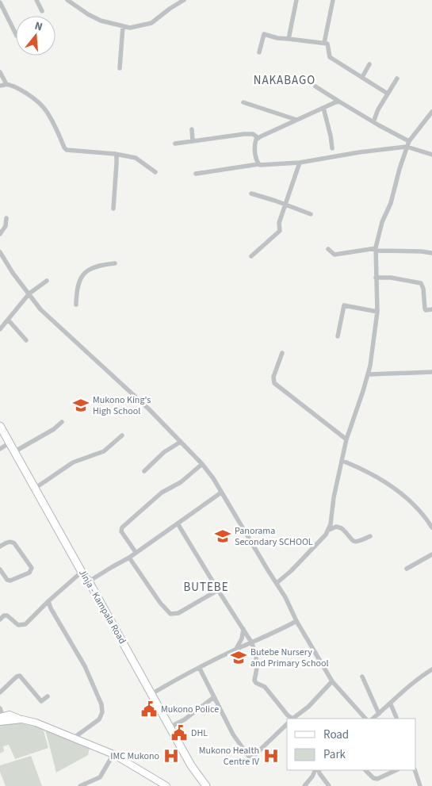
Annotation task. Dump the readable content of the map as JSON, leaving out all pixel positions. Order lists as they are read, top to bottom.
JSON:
{
  "streets": {
    "highway": ["Jinja - Kampala Road"]
  },
  "districts": ["NAKABAGO", "BUTEBE"],
  "places": {
    "school or university": ["Mukono King's High School", "Panorama Secondary SCHOOL", "Butebe Nursery and Primary School"],
    "public building": ["Mukono Police", "DHL"],
    "hospital": ["IMC Mukono", "Mukono Health Centre IV"]
  },
  "legend": ["Road", "Park"],
  "north": "top"
}
